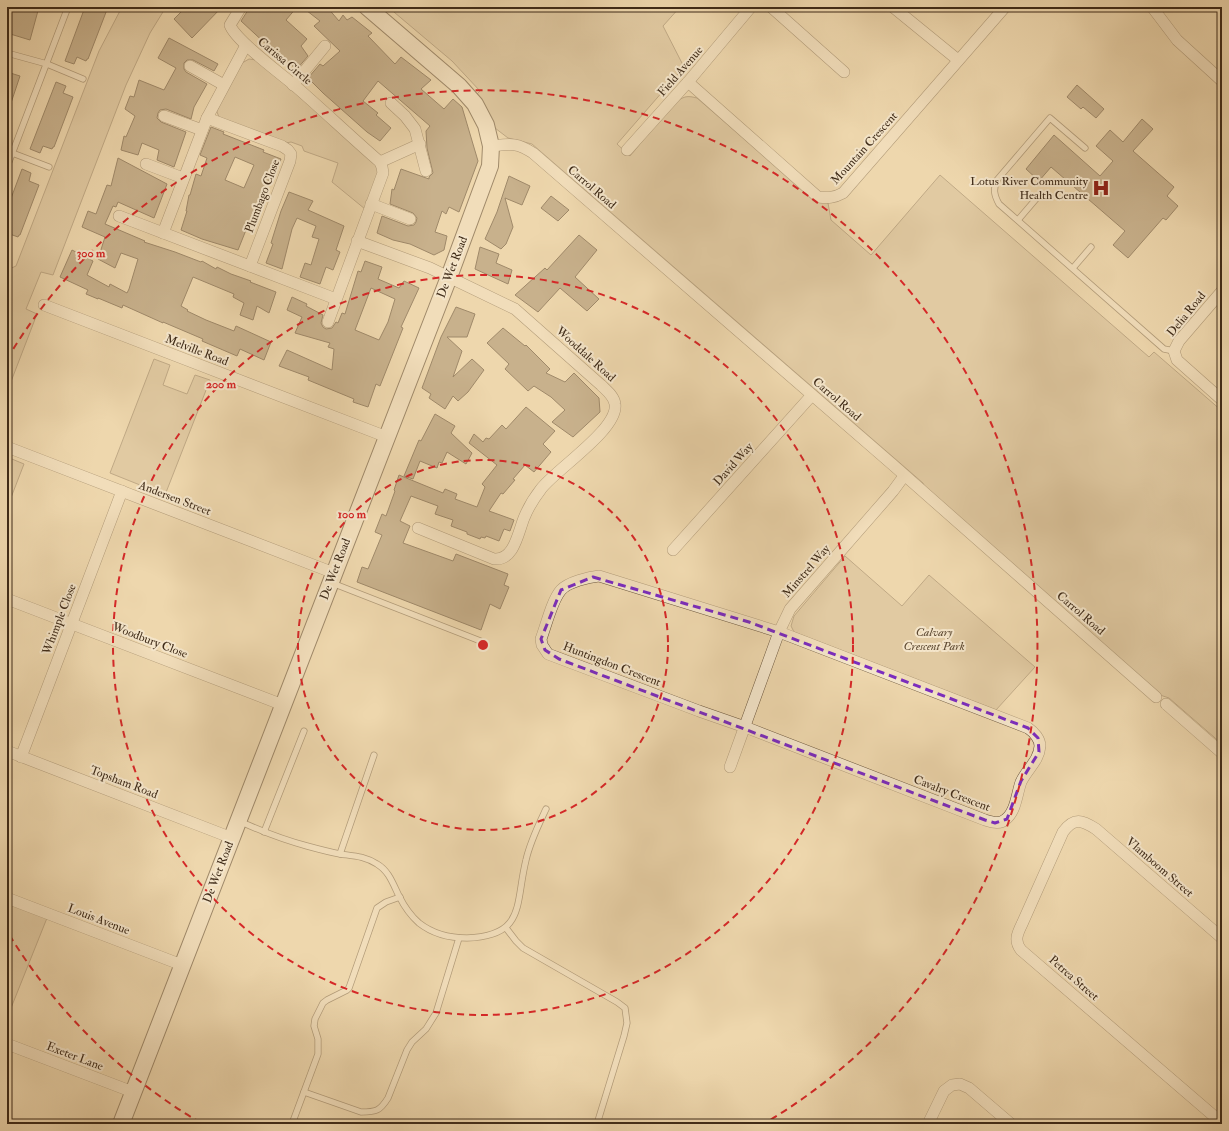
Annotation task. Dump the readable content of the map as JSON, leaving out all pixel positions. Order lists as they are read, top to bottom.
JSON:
{
  "streets": {
    "street": [
      "Carissa Circle",
      "Field Avenue",
      "Mountain Crescent",
      "Carrol Road",
      "Plumbago Close",
      "De Wet Road",
      "Delia Road",
      "Melville Road",
      "Wooddale Road",
      "David Way",
      "Andersen Street",
      "Minstrel Way",
      "Whimple Close",
      "Woodbury Close",
      "Huntingdon Crescent",
      "Topsham Road",
      "Cavalry Crescent",
      "Vlamboom Street",
      "Louis Avenue",
      "Petrea Street",
      "Exeter Lane"
    ]
  },
  "crossings": [
    ["Carissa Circle", "Plumbago Close"],
    ["Field Avenue", "Mountain Crescent"],
    ["Carrol Road", "De Wet Road"],
    ["Carrol Road", "David Way"],
    ["Carrol Road", "Minstrel Way"],
    ["De Wet Road", "Melville Road"],
    ["De Wet Road", "Wooddale Road"],
    ["De Wet Road", "Andersen Street"],
    ["De Wet Road", "Woodbury Close"],
    ["De Wet Road", "Topsham Road"],
    ["De Wet Road", "Louis Avenue"],
    ["De Wet Road", "Exeter Lane"],
    ["Andersen Street", "Whimple Close"],
    ["Minstrel Way", "Huntingdon Crescent"],
    ["Minstrel Way", "Cavalry Crescent"],
    ["Whimple Close", "Woodbury Close"],
    ["Whimple Close", "Topsham Road"],
    ["Huntingdon Crescent", "Cavalry Crescent"],
    ["Vlamboom Street", "Petrea Street"]
  ],
  "parks": ["Calvary Crescent Park"],
  "places": {
    "hospital": ["Lotus River Community Health Centre"]
  },
  "rings": ["300 m", "200 m", "100 m"]
}
